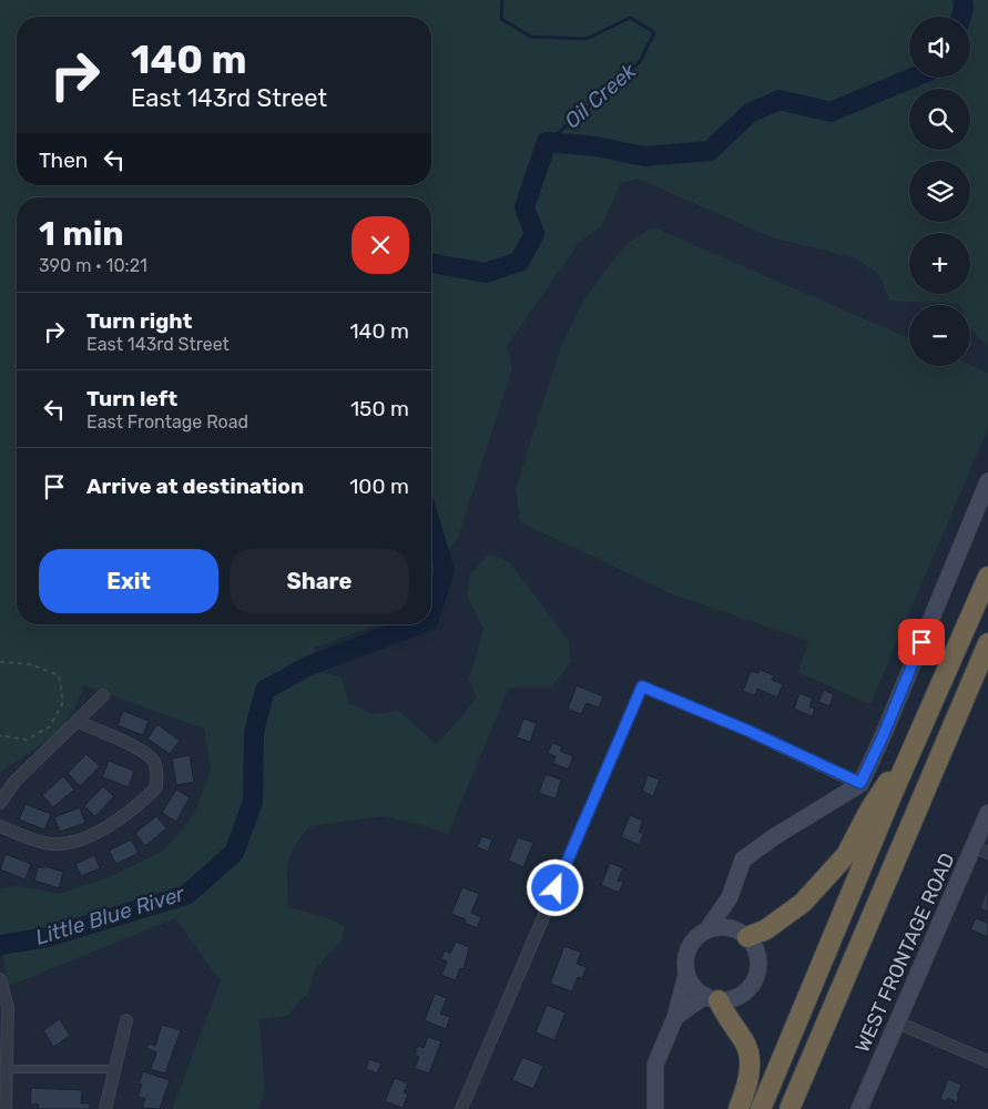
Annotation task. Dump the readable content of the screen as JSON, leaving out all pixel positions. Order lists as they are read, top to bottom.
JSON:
{
  "streets": {
    "street": ["WEST FRONTAGE ROAD"]
  },
  "water": ["Oil Creek", "Little Blue River"],
  "page": {
    "map_buttons": ["+", "−"],
    "turn": ["140 m", "East 143rd Street"],
    "then": "Then",
    "heading": ["1 min", "390 m · 10:21"],
    "list": [
      {
        "name": "Turn right",
        "note": "East 143rd Street",
        "value": "140 m"
      },
      {
        "name": "Turn left",
        "note": "East Frontage Road",
        "value": "150 m"
      },
      {
        "name": "Arrive at destination",
        "value": "100 m"
      }
    ],
    "buttons": ["Exit", "Share"]
  }
}
